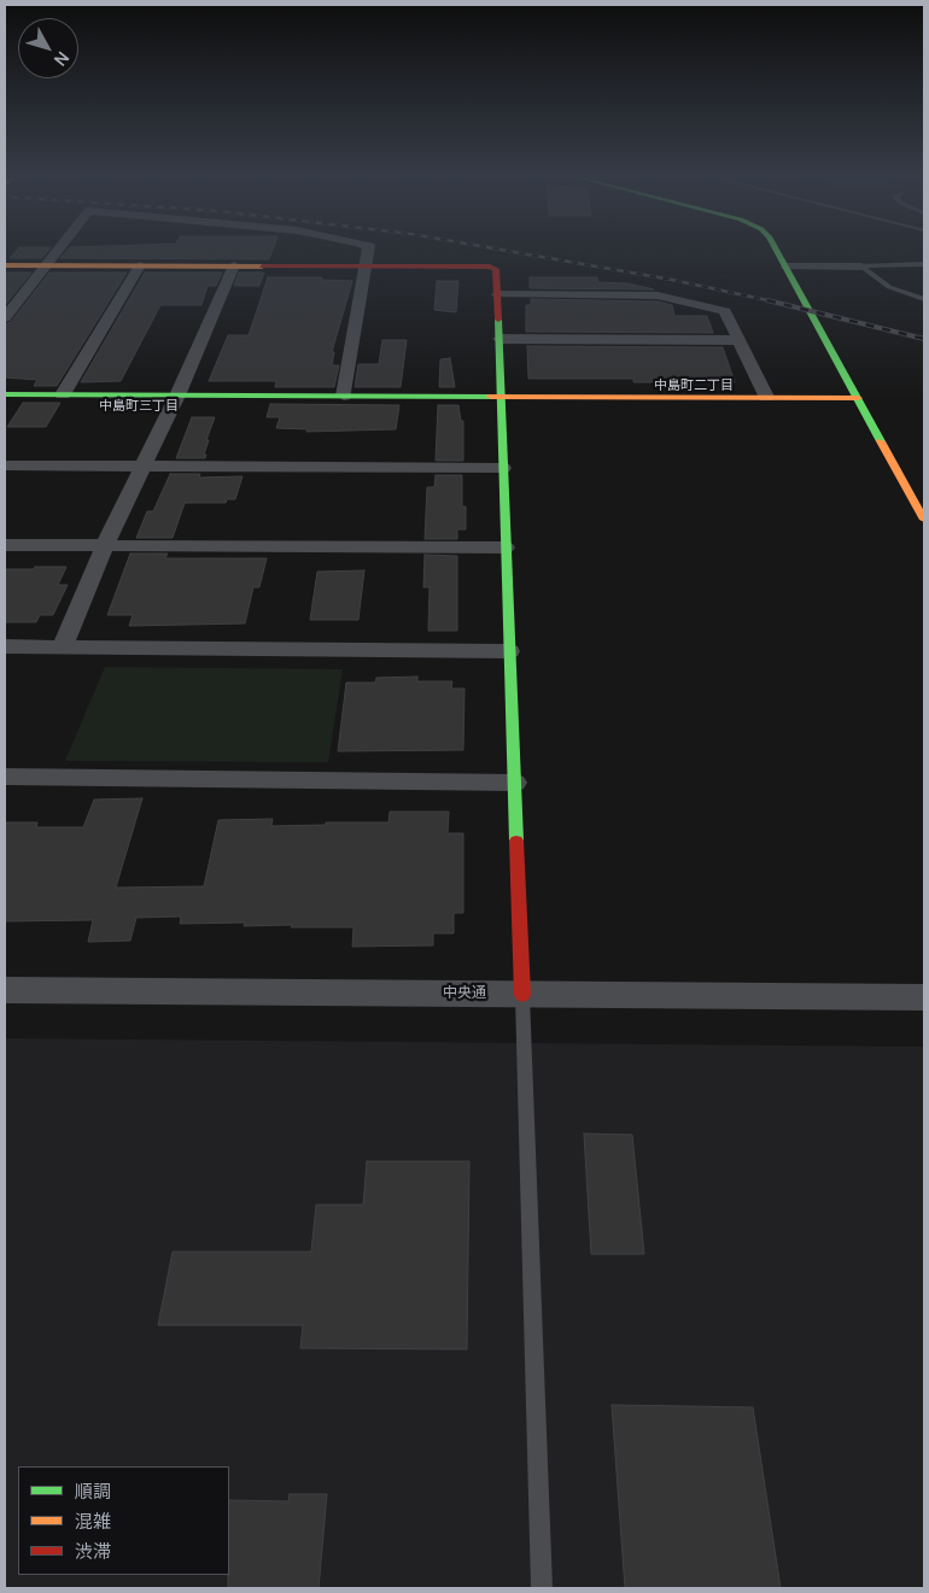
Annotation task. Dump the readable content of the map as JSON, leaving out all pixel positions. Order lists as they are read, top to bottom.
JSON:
{
  "streets": {
    "street": ["中央通"]
  },
  "districts": ["中島町二丁目", "中島町三丁目"],
  "legend": ["順調", "混雑", "渋滞"],
  "north": "bottom right"
}
